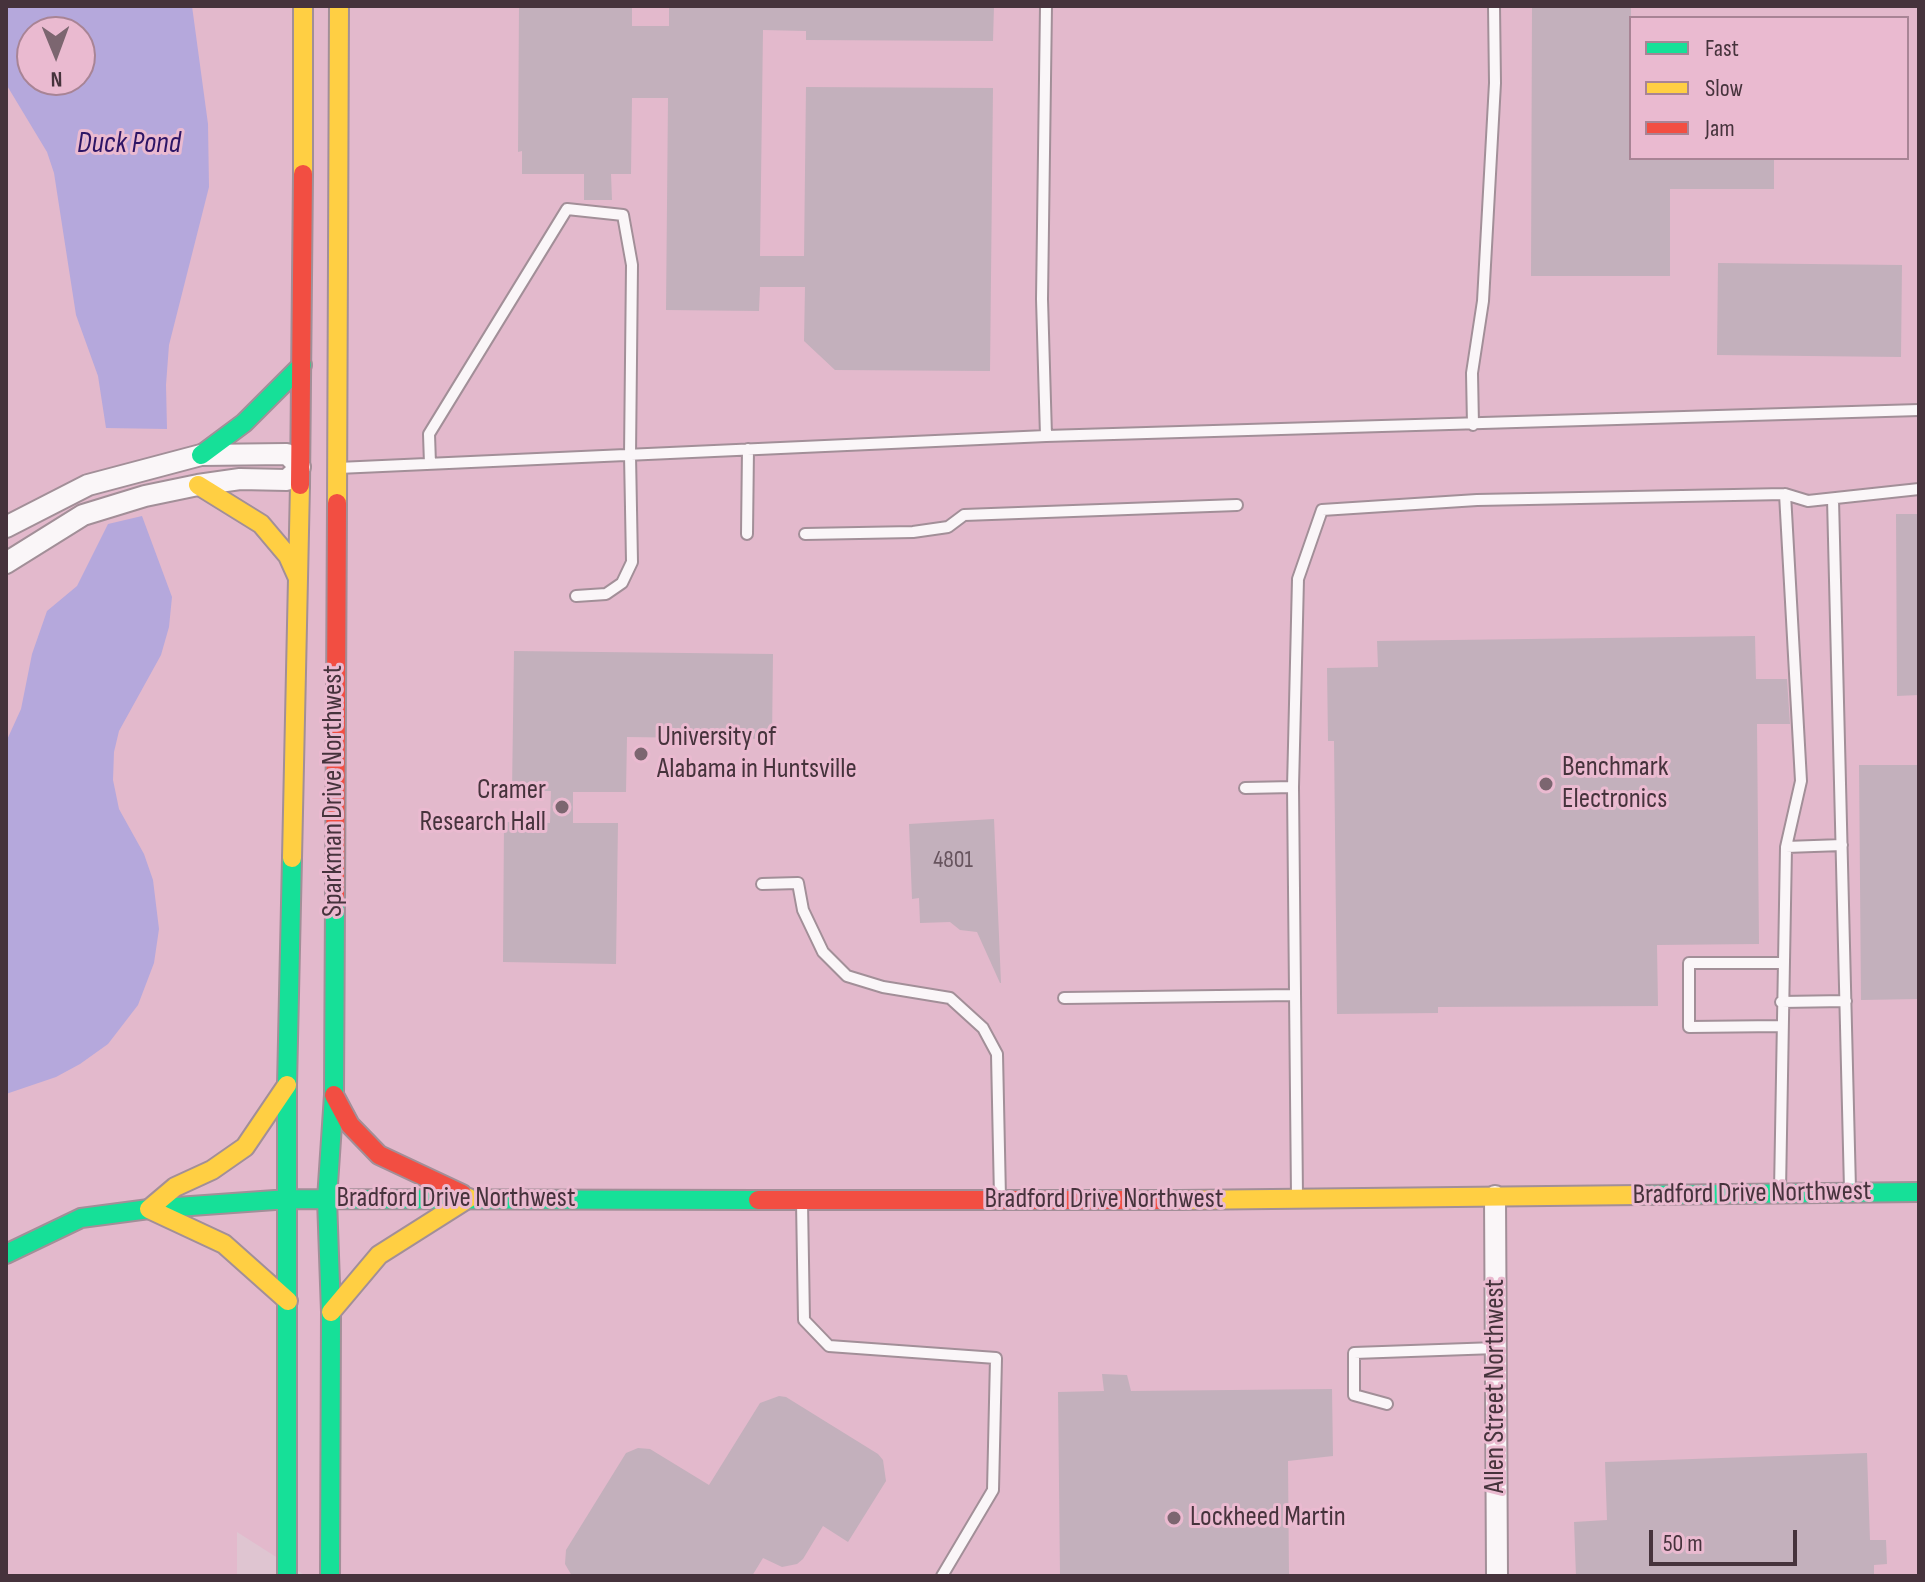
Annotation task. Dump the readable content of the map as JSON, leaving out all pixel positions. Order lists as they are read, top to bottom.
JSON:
{
  "streets": {
    "main road": ["Sparkman Drive Northwest", "Bradford Drive Northwest"],
    "street": ["Allen Street Northwest"]
  },
  "crossings": [
    ["Sparkman Drive Northwest", "Bradford Drive Northwest"],
    ["Bradford Drive Northwest", "Allen Street Northwest"]
  ],
  "water": ["Duck Pond"],
  "places": [
    "University of Alabama in Huntsville",
    "Benchmark Electronics",
    "Cramer Research Hall",
    "Lockheed Martin"
  ],
  "house_numbers": ["4801"],
  "legend": ["Fast", "Slow", "Jam"],
  "scale_bar": "50 m",
  "north": "bottom"
}
